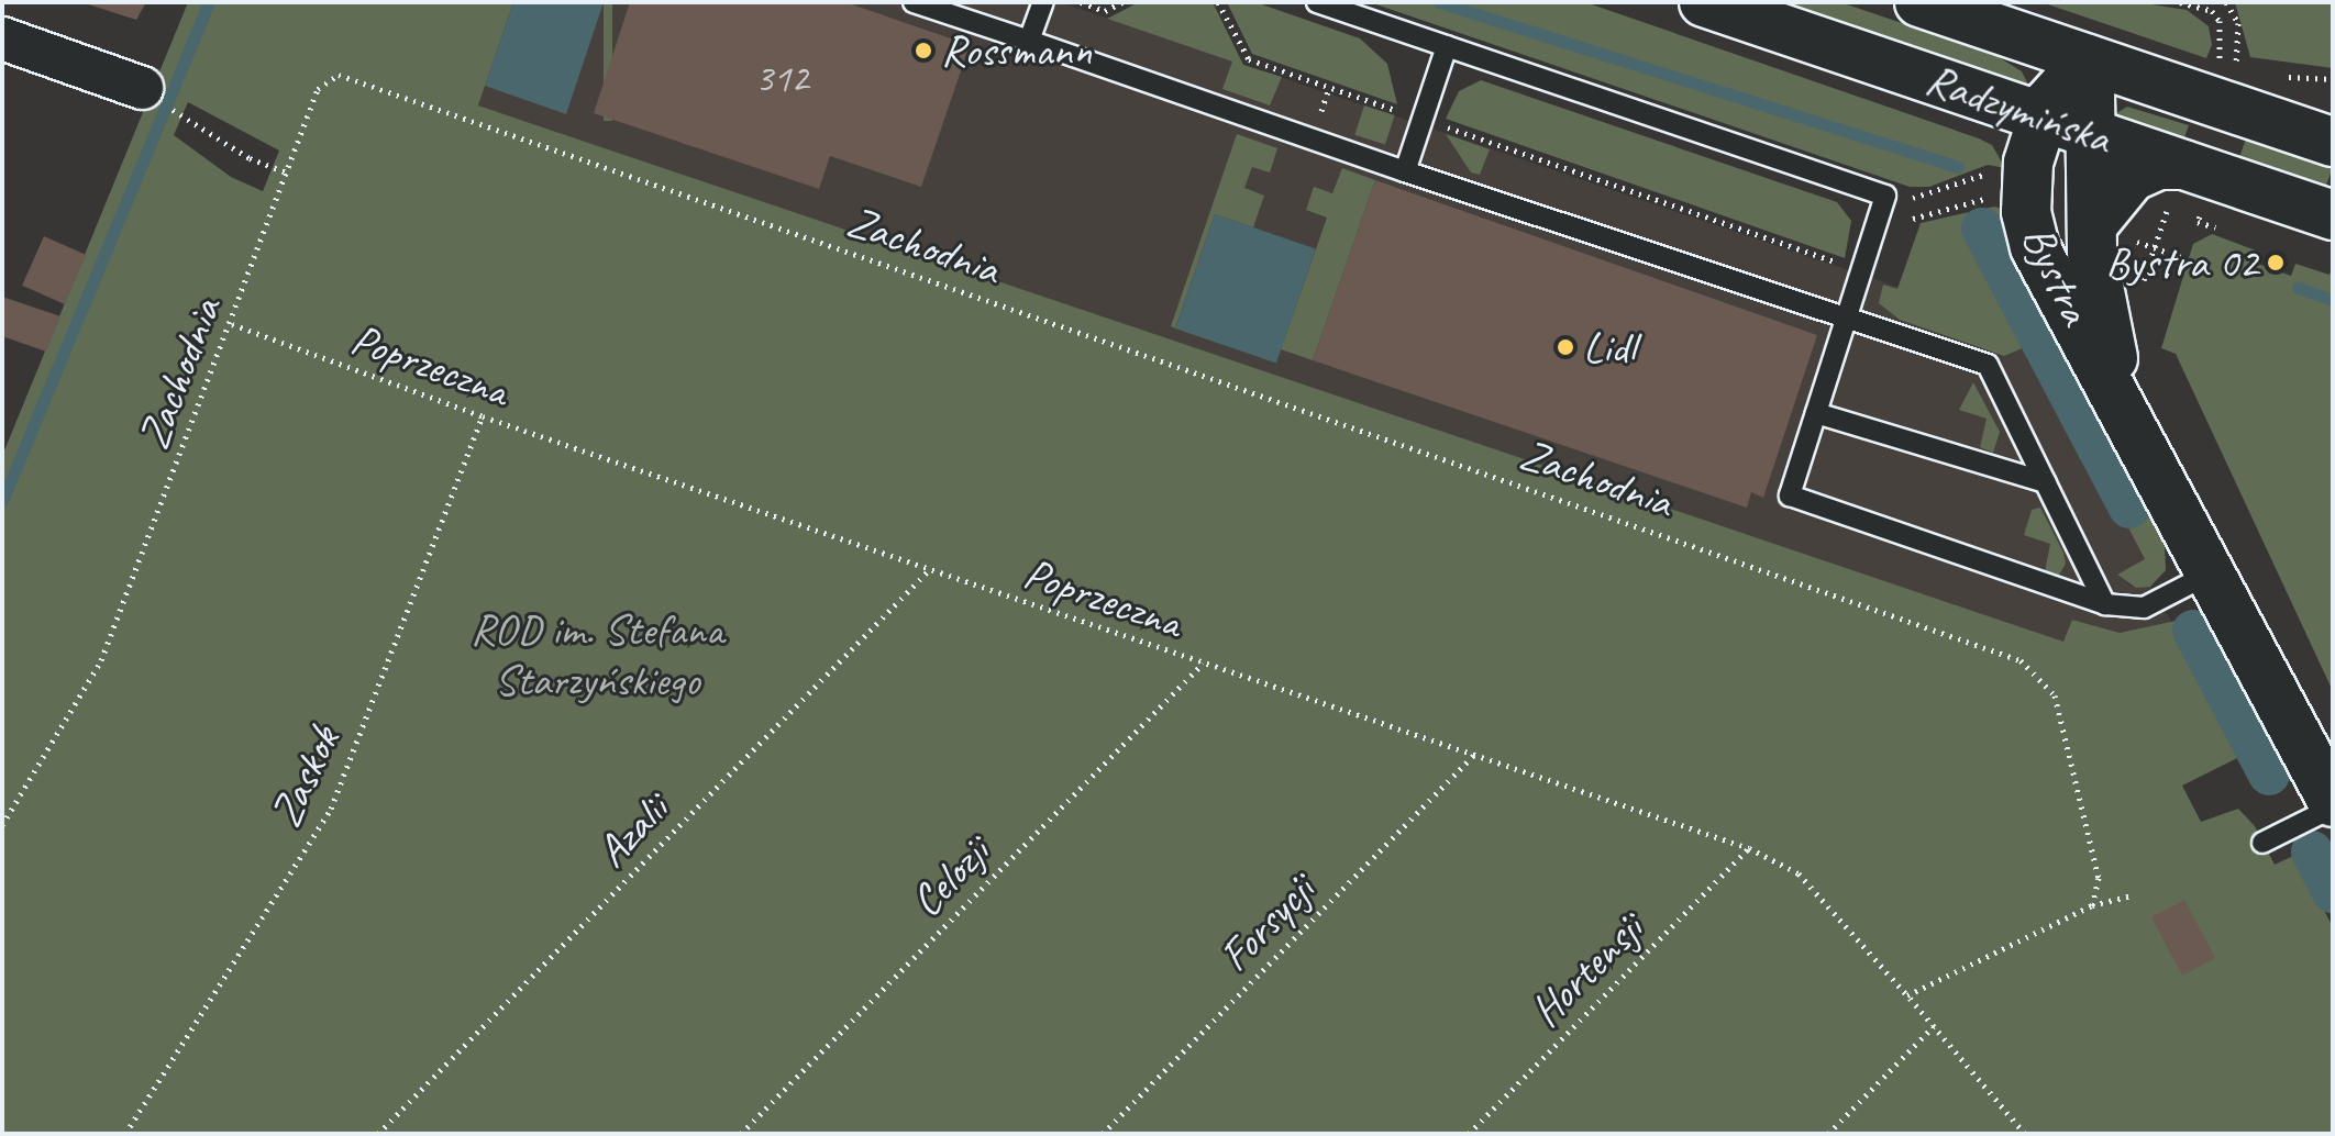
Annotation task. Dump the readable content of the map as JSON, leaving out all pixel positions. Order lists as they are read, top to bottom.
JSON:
{
  "streets": {
    "street": ["Radzymińska", "Bystra"],
    "path": [
      "Zachodnia",
      "Poprzeczna",
      "Zaskok",
      "Azalii",
      "Celozji",
      "Forsycji",
      "Hortensji"
    ]
  },
  "crossings": [
    ["Radzymińska", "Bystra"],
    ["Zachodnia", "Poprzeczna"],
    ["Poprzeczna", "Zaskok"],
    ["Poprzeczna", "Azalii"],
    ["Poprzeczna", "Celozji"],
    ["Poprzeczna", "Forsycji"],
    ["Poprzeczna", "Hortensji"]
  ],
  "parks": ["ROD im. Stefana Starzyńskiego"],
  "places": ["Rossmann", "Bystra 02", "Lidl"],
  "house_numbers": ["312"]
}
